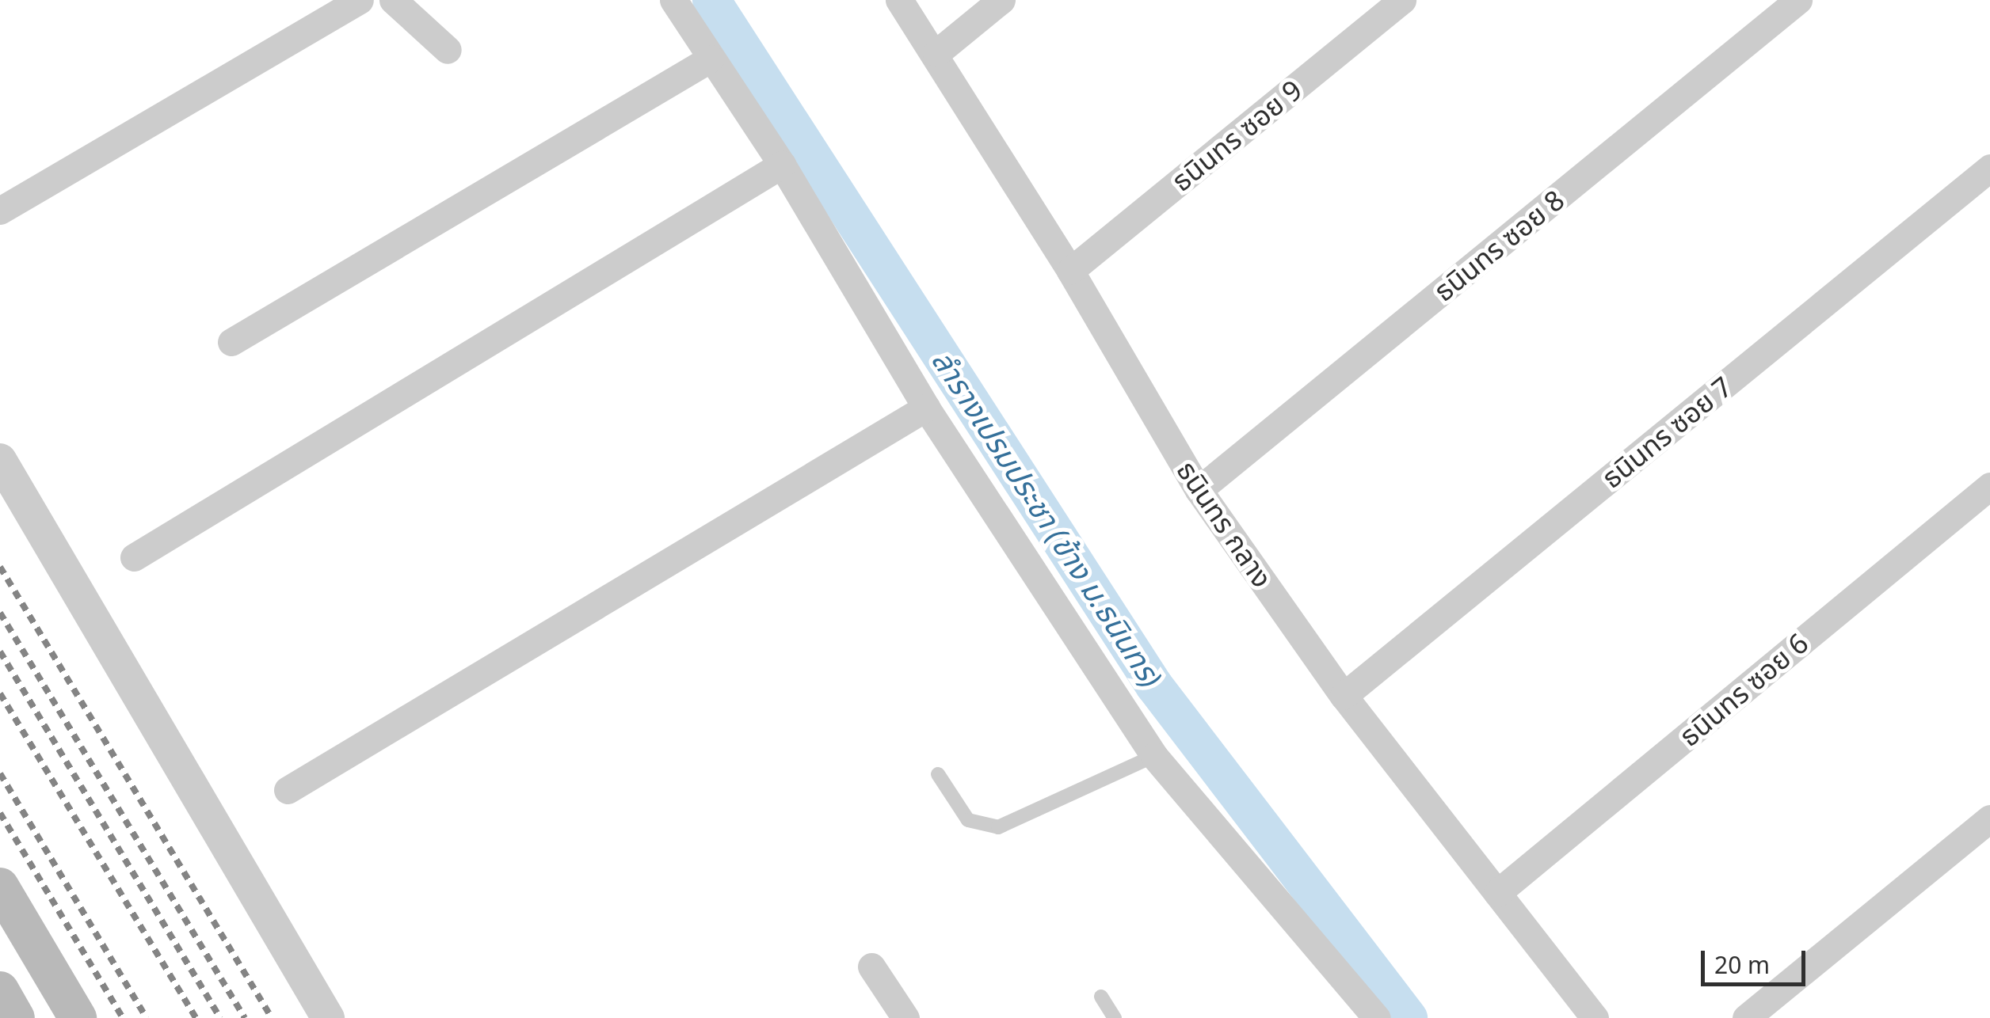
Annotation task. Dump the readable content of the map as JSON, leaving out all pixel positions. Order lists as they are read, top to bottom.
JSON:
{
  "streets": {
    "street": [
      "ธนินทร ซอย 9",
      "ธนินทร ซอย 8",
      "ธนินทร ซอย 7",
      "ธนินทร กลาง",
      "ธนินทร ซอย 6"
    ]
  },
  "crossings": [
    ["ธนินทร ซอย 9", "ธนินทร กลาง"],
    ["ธนินทร ซอย 8", "ธนินทร กลาง"],
    ["ธนินทร ซอย 7", "ธนินทร กลาง"],
    ["ธนินทร กลาง", "ธนินทร ซอย 6"]
  ],
  "water": ["ลำรางเปรมประชา (ข้าง ม.ธนินทร)"],
  "scale_bar": "20 m"
}
